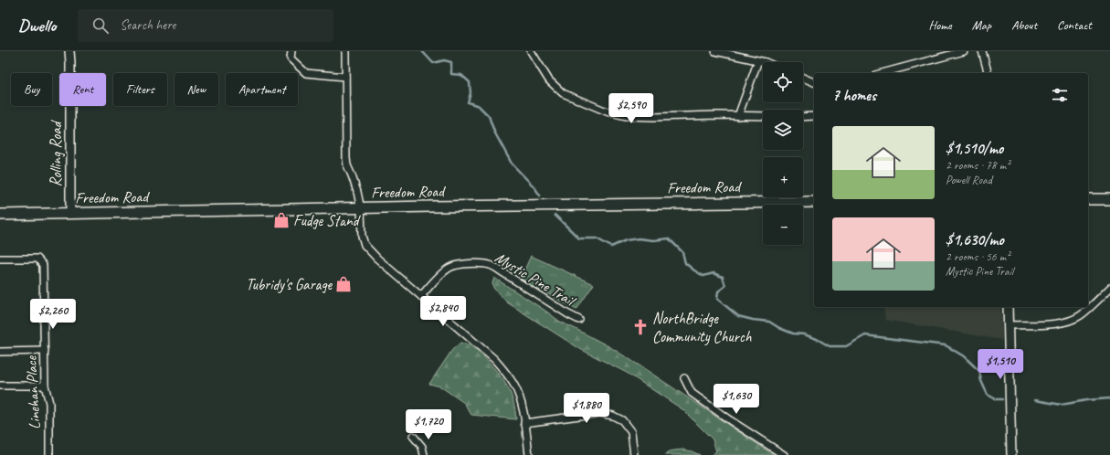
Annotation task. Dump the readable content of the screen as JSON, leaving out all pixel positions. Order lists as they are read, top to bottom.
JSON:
{
  "streets": {
    "main road": ["Freedom Road"],
    "street": ["Rolling Road", "Mystic Pine Trail", "Linehan Place"]
  },
  "crossings": [
    ["Rolling Road", "Freedom Road"]
  ],
  "places": {
    "shop": ["Fudge Stand", "Tubridy's Garage"],
    "church": ["NorthBridge Community Church"]
  },
  "page": {
    "header": "Dwello",
    "search": "Search here",
    "nav": [
      "Home",
      "Map",
      "About",
      "Contact"
    ],
    "map_buttons": ["+", "−"],
    "chip": [
      "Buy",
      "Rent",
      "Filters",
      "New",
      "Apartment"
    ],
    "heading": "7 homes",
    "price": [
      "$2,590",
      "$2,840",
      "$2,260",
      "$1,510",
      "$1,630",
      "$1,880",
      "$1,720"
    ],
    "list": [
      {
        "name": "$1,510/mo",
        "note": "2 rooms · 78 m² · Powell Road"
      },
      {
        "name": "$1,630/mo",
        "note": "2 rooms · 56 m² · Mystic Pine Trail"
      }
    ]
  }
}
